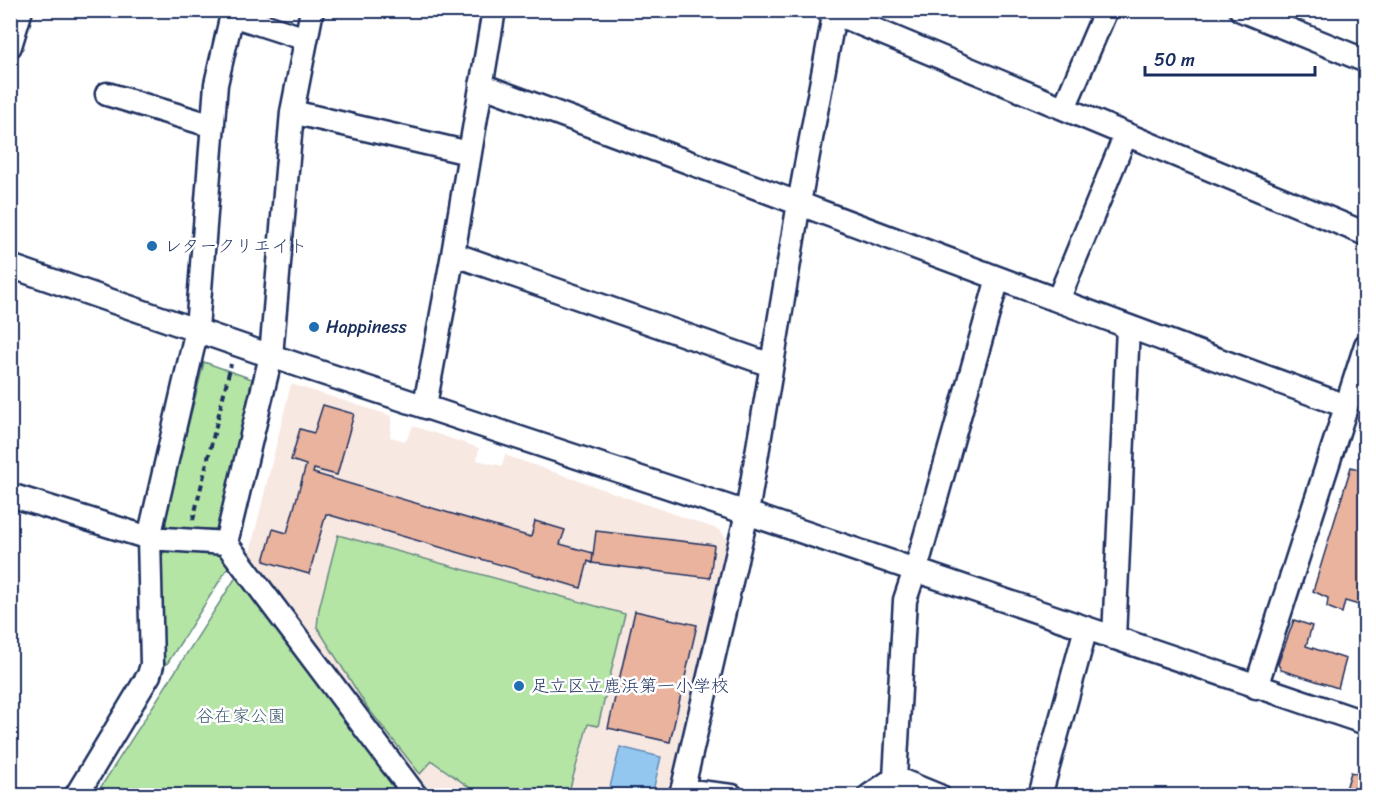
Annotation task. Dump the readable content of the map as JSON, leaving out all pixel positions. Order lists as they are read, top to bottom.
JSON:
{
  "parks": ["谷在家公園"],
  "places": ["レタークリエイト", "Happiness", "足立区立鹿浜第一小学校"],
  "scale_bar": "50 m"
}
